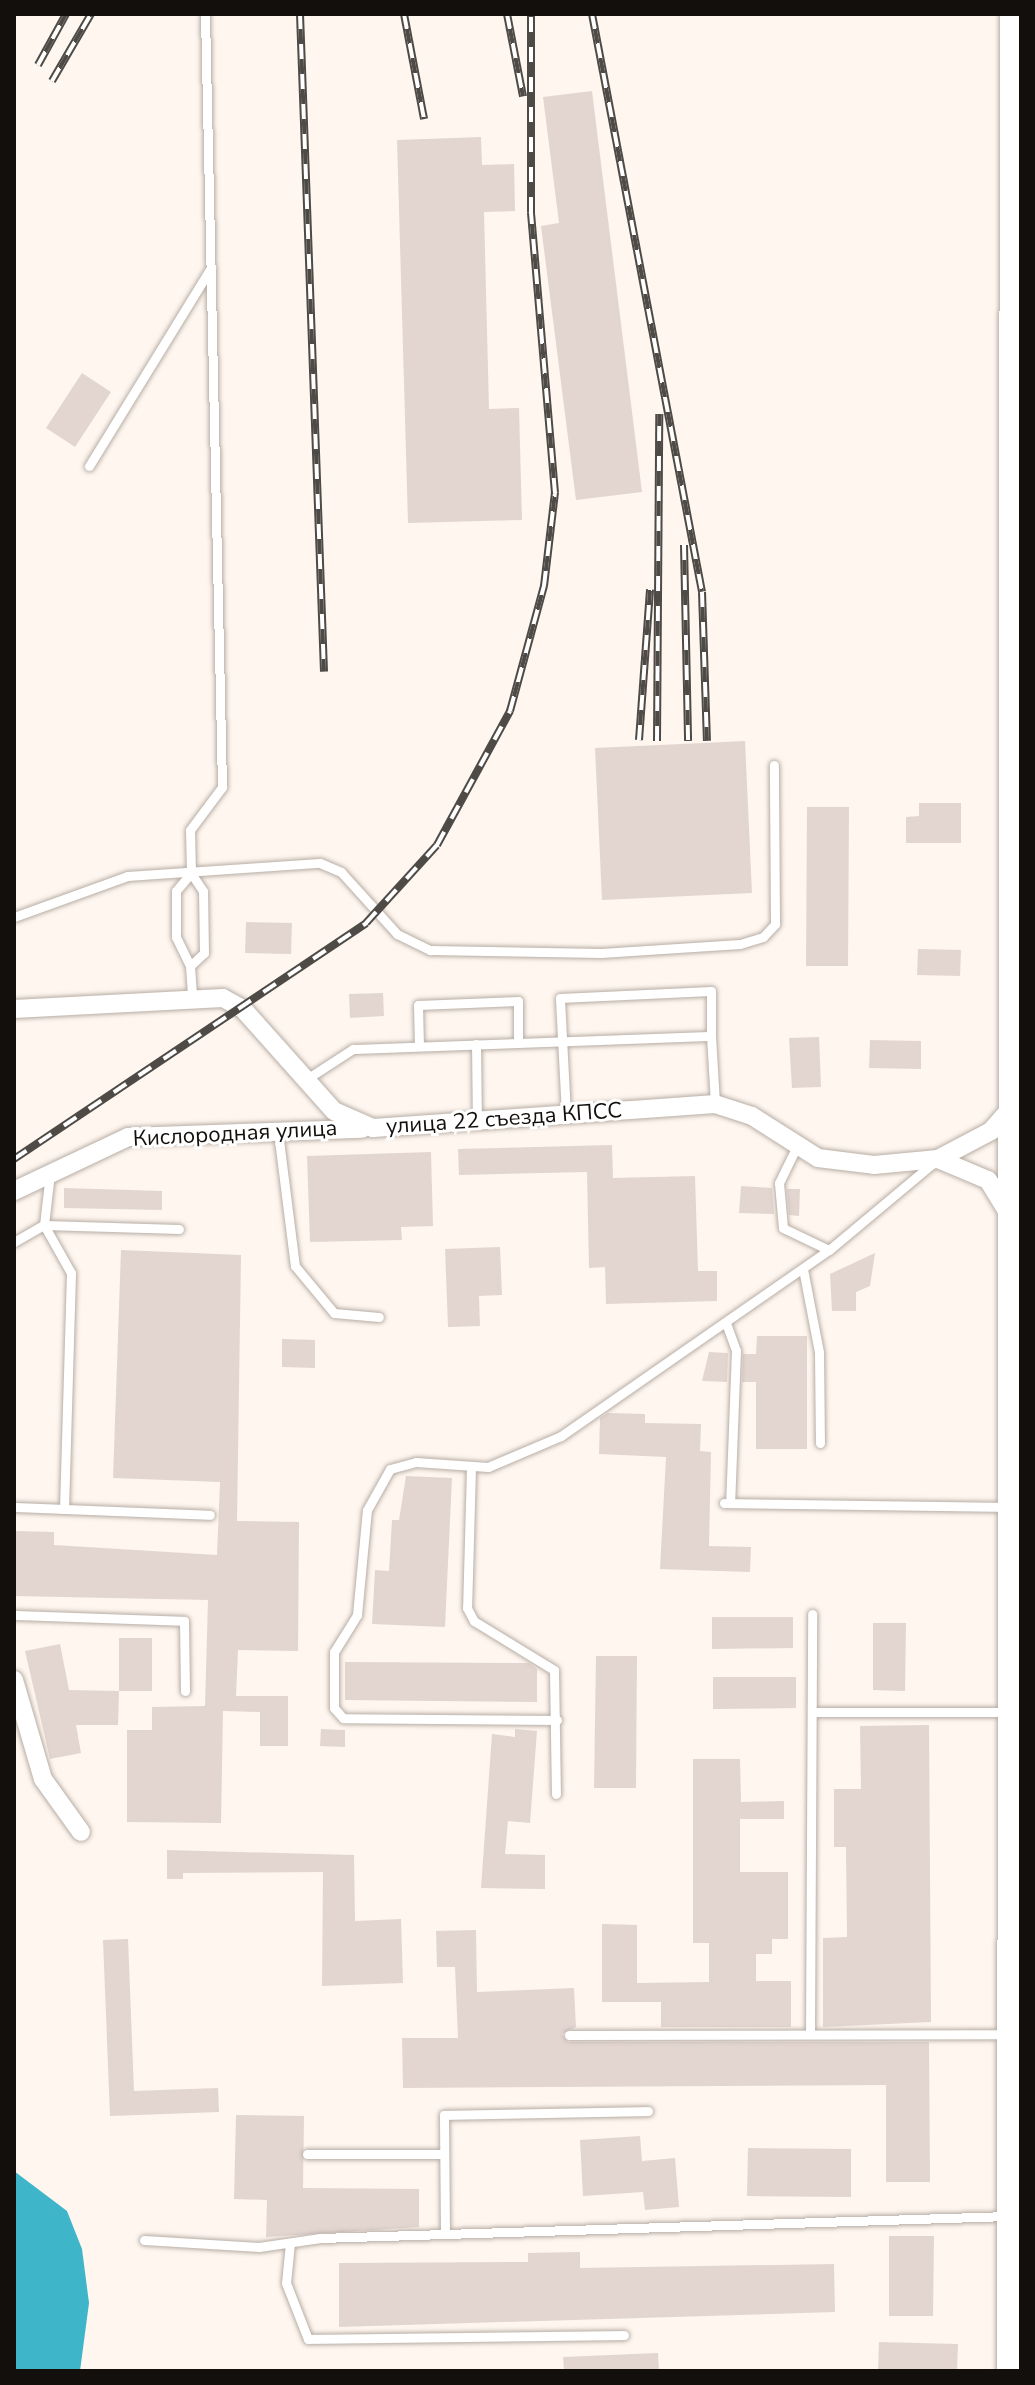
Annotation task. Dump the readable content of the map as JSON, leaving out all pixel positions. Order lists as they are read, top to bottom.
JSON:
{
  "streets": {
    "street": ["улица 22 съезда КПСС", "Кислородная улица"]
  },
  "crossings": [
    ["улица 22 съезда КПСС", "Кислородная улица"]
  ]
}
